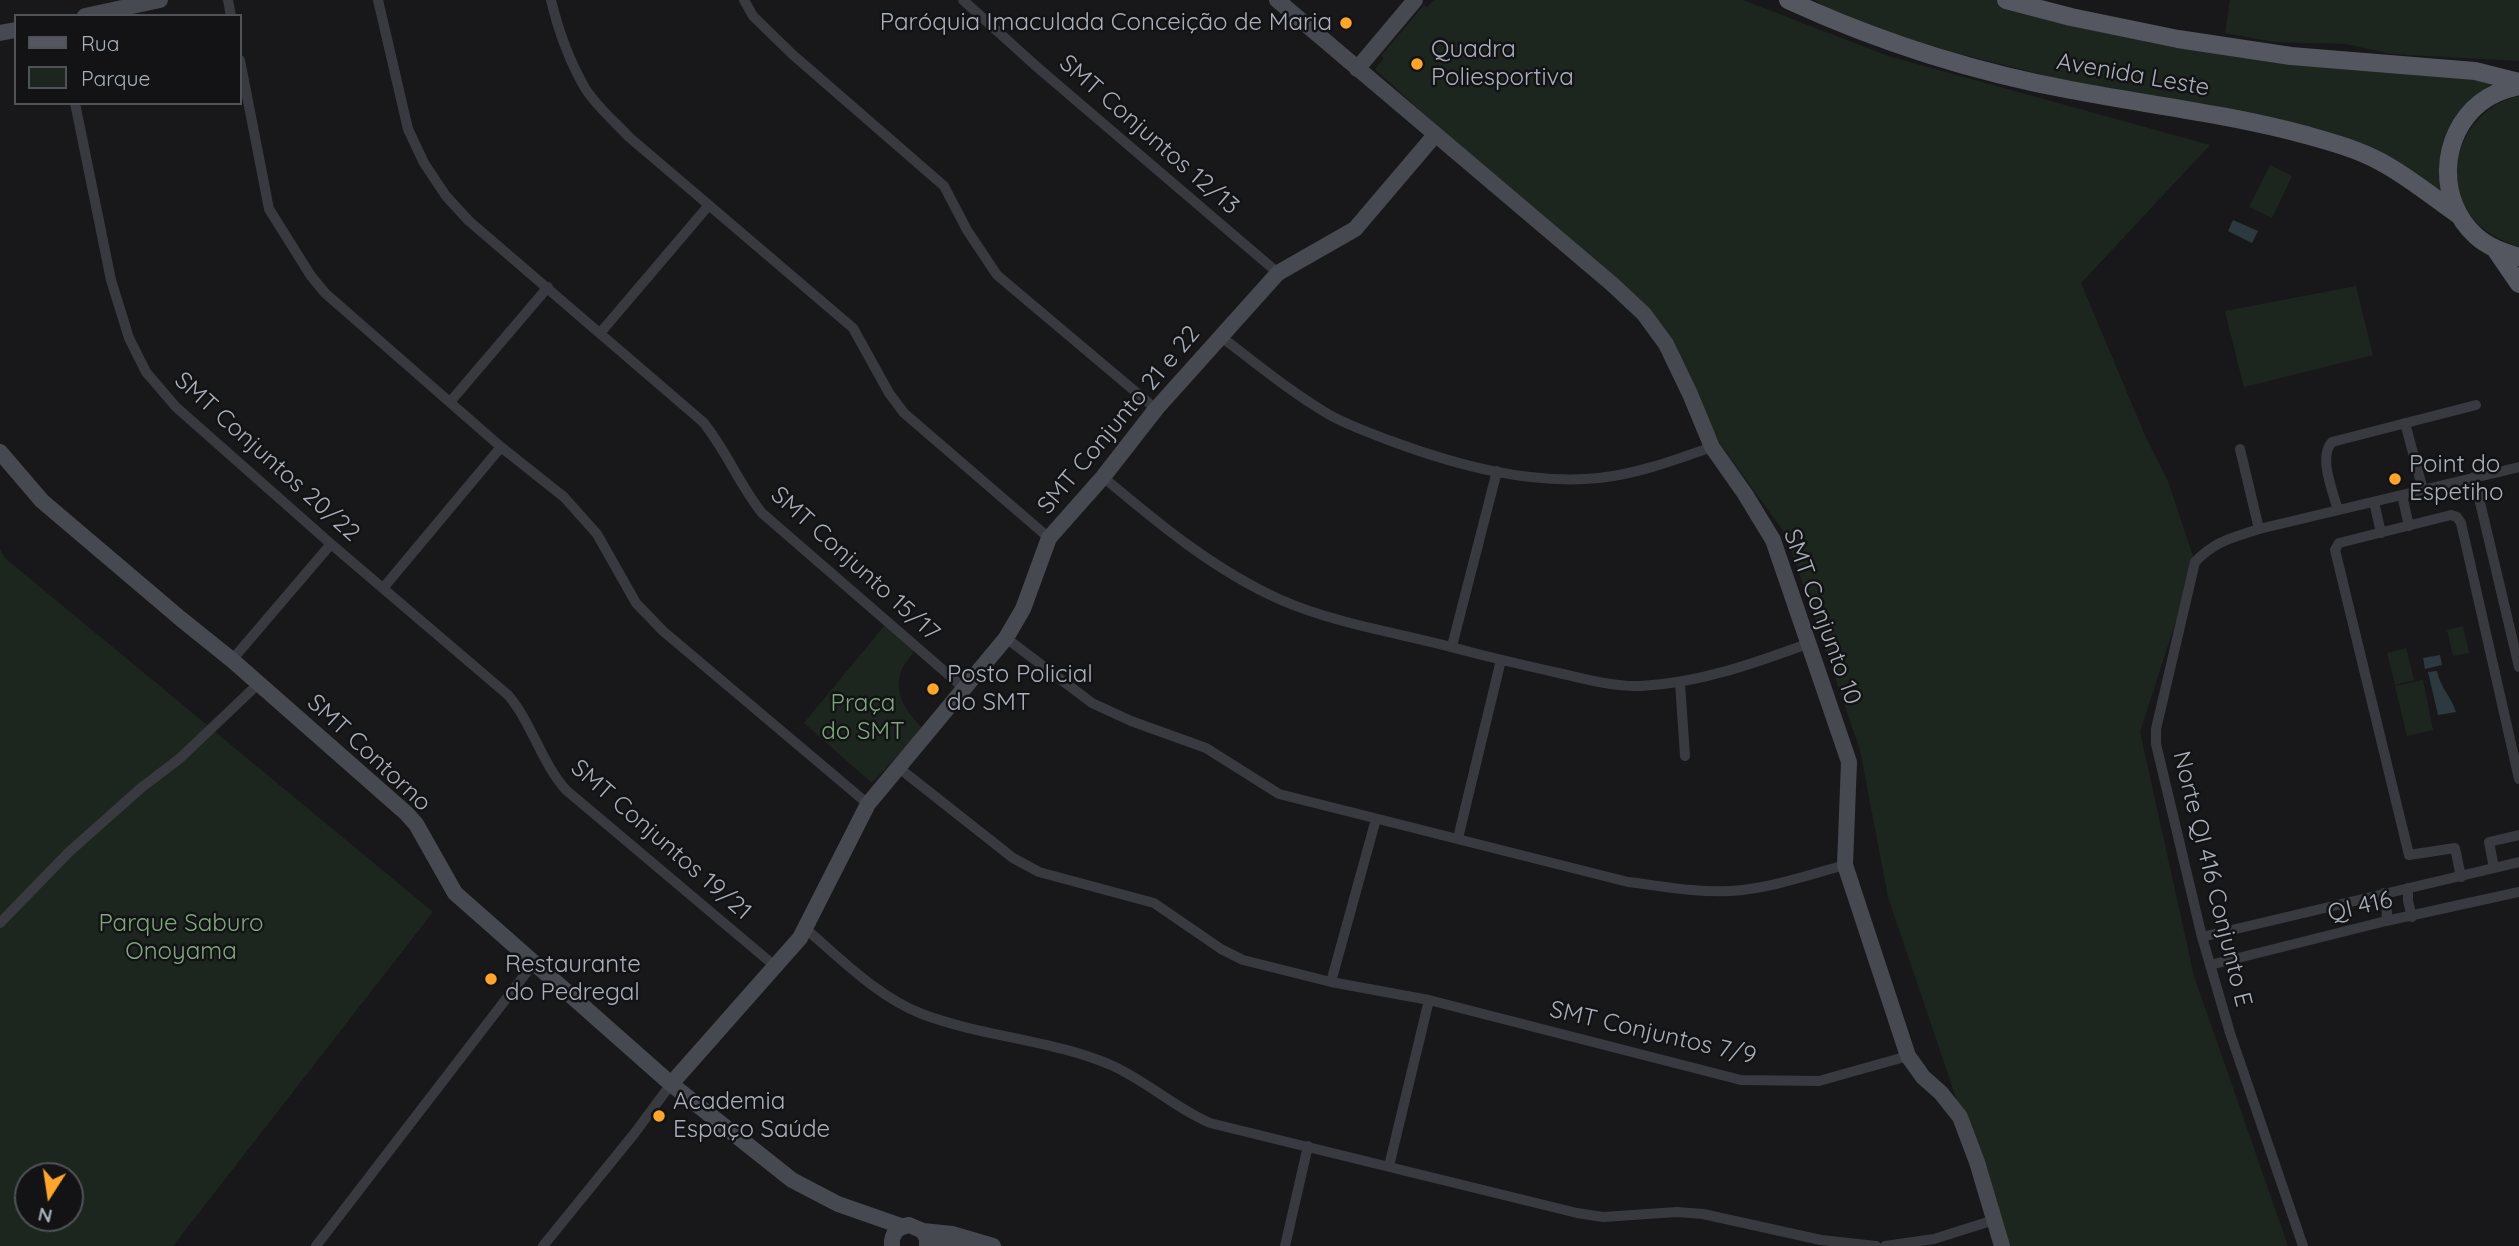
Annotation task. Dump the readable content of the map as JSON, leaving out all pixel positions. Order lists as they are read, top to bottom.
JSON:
{
  "streets": {
    "main road": ["Avenida Leste"],
    "street": [
      "SMT Conjuntos 12/13",
      "SMT Conjunto 21 e 22",
      "SMT Conjuntos 20/22",
      "SMT Conjunto 15/17",
      "SMT Conjunto 10",
      "SMT Contorno",
      "SMT Conjuntos 19/21",
      "Norte QI 416 Conjunto E",
      "QI 416",
      "SMT Conjuntos 7/9"
    ]
  },
  "crossings": [
    ["SMT Conjuntos 12/13", "SMT Conjunto 21 e 22"],
    ["SMT Conjunto 21 e 22", "SMT Conjunto 15/17"],
    ["SMT Conjunto 21 e 22", "SMT Conjunto 10"],
    ["SMT Conjunto 21 e 22", "SMT Contorno"],
    ["SMT Conjunto 21 e 22", "SMT Conjuntos 19/21"],
    ["SMT Conjunto 21 e 22", "SMT Conjuntos 7/9"],
    ["SMT Conjuntos 20/22", "SMT Conjuntos 19/21"],
    ["SMT Conjunto 10", "SMT Conjuntos 7/9"],
    ["Norte QI 416 Conjunto E", "QI 416"]
  ],
  "parks": ["Praça do SMT", "Parque Saburo Onoyama"],
  "places": [
    "Paróquia Imaculada Conceição de Maria",
    "Quadra Poliesportiva",
    "Point do Espetiho",
    "Posto Policial do SMT",
    "Restaurante do Pedregal",
    "Academia Espaço Saúde"
  ],
  "legend": ["Rua", "Parque"],
  "north": "bottom"
}
